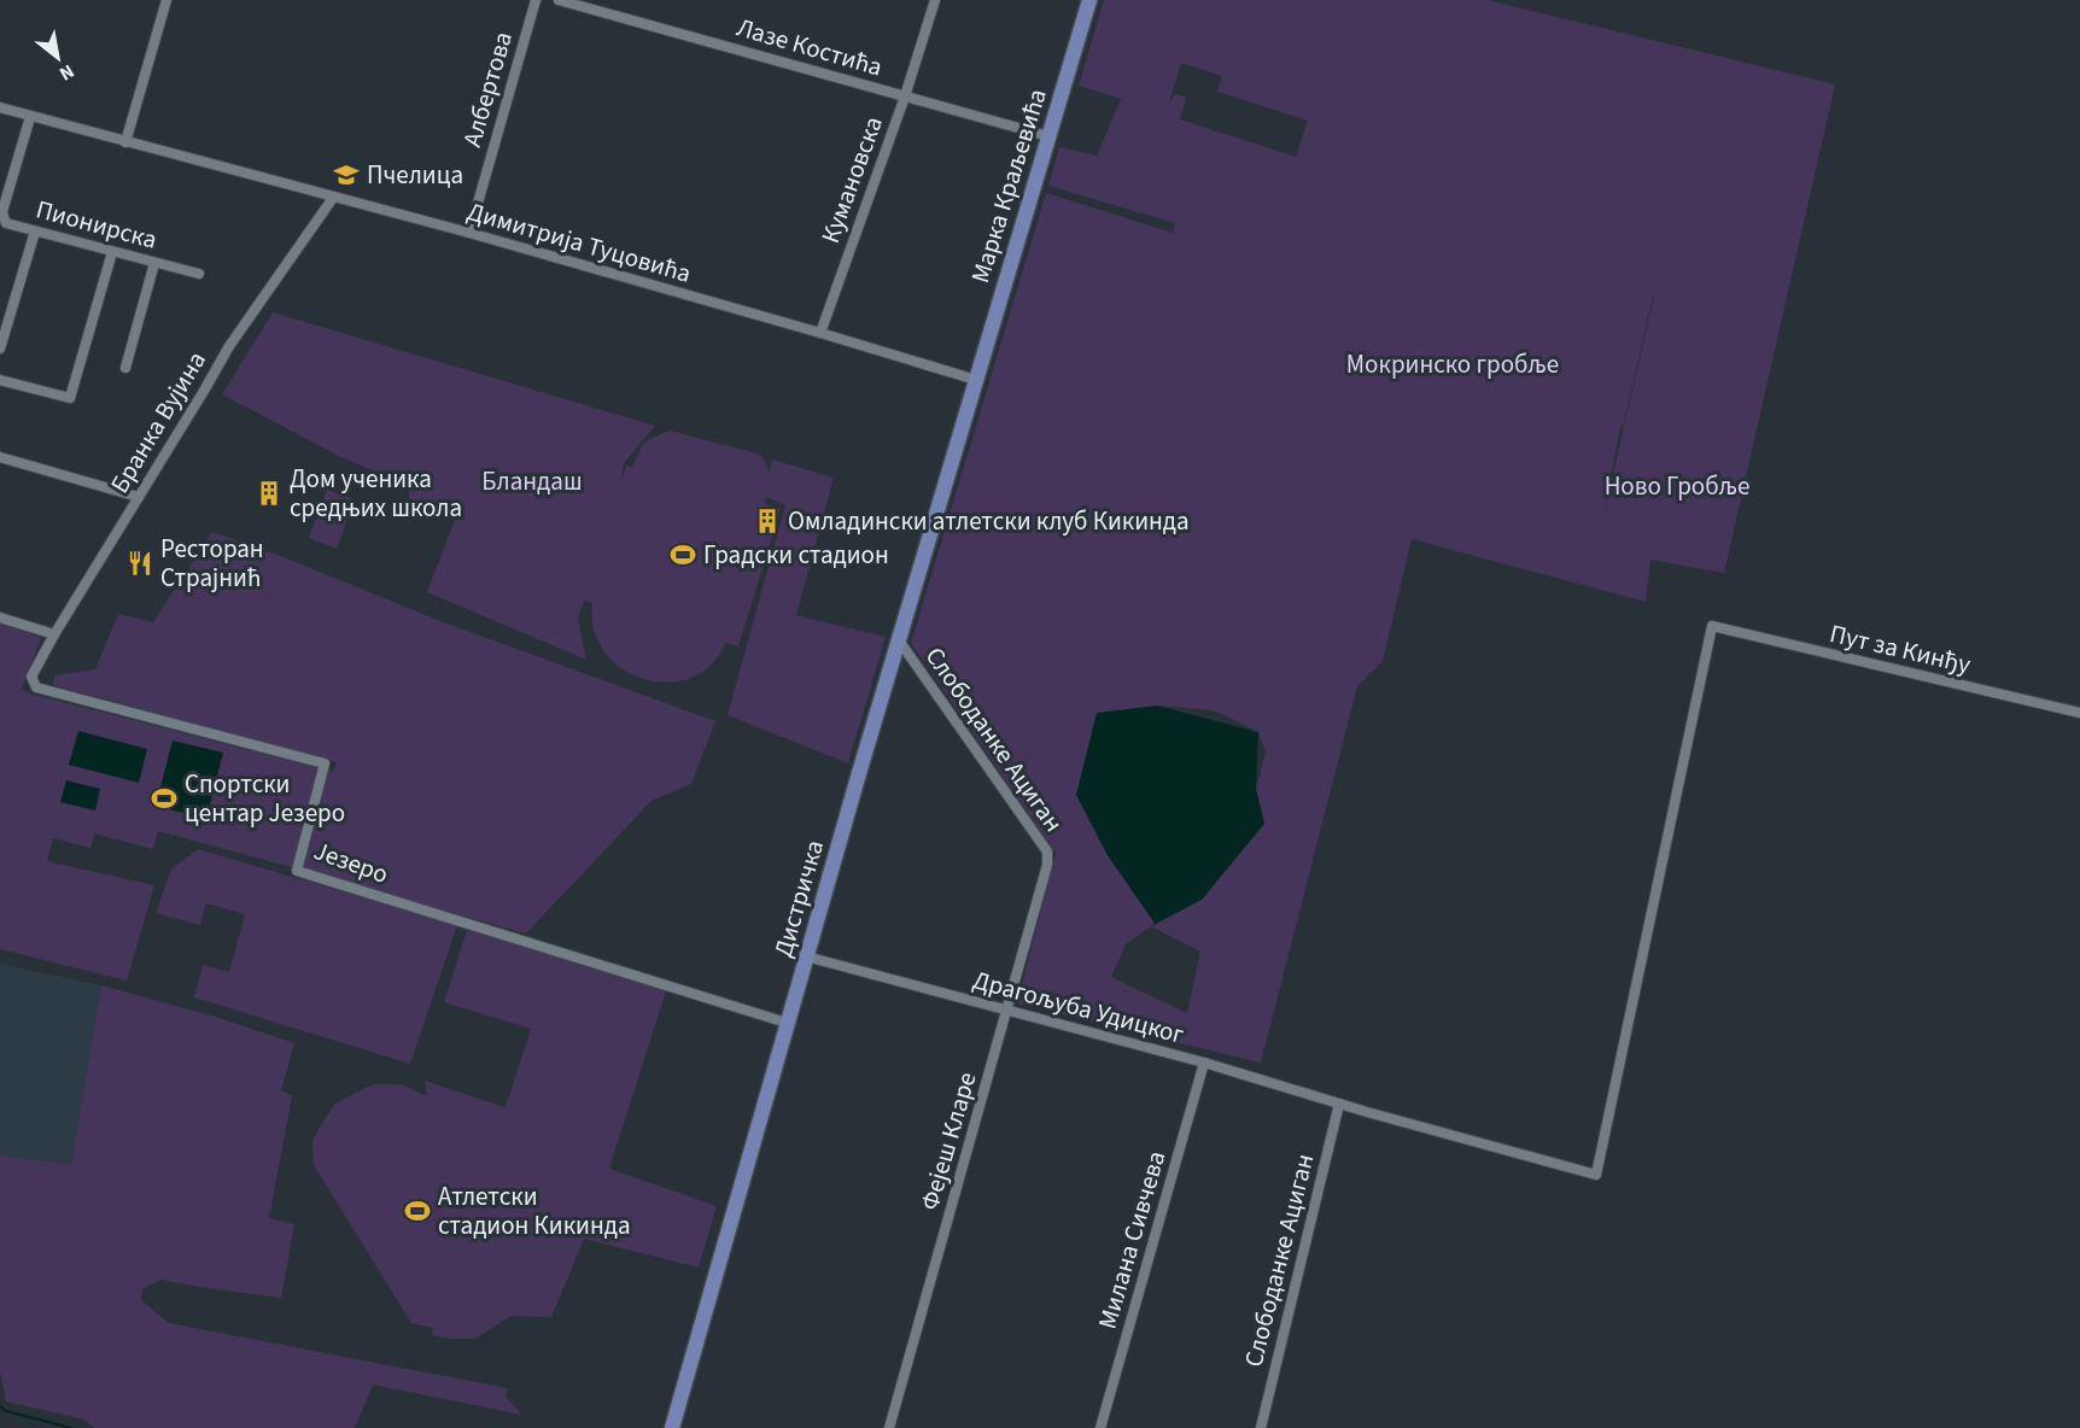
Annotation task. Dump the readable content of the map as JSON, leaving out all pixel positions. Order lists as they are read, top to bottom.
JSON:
{
  "streets": {
    "main road": ["Марка Краљевића", "Дистричка"],
    "street": [
      "Лазе Костића",
      "Албертова",
      "Кумановска",
      "Пионирска",
      "Димитрија Туцовића",
      "Бранка Вујина",
      "Пут за Кинђу",
      "Слободанке Ациган",
      "Језеро",
      "Драгољуба Удицког",
      "Фејеш Кларе",
      "Милана Сивчева"
    ]
  },
  "crossings": [
    ["Лазе Костића", "Кумановска"],
    ["Лазе Костића", "Марка Краљевића"],
    ["Албертова", "Димитрија Туцовића"],
    ["Кумановска", "Димитрија Туцовића"],
    ["Марка Краљевића", "Димитрија Туцовића"],
    ["Марка Краљевића", "Дистричка"],
    ["Пионирска", "Димитрија Туцовића"],
    ["Димитрија Туцовића", "Бранка Вујина"],
    ["Димитрија Туцовића", "Дистричка"],
    ["Бранка Вујина", "Језеро"],
    ["Пут за Кинђу", "Драгољуба Удицког"],
    ["Слободанке Ациган", "Дистричка"],
    ["Слободанке Ациган", "Драгољуба Удицког"],
    ["Слободанке Ациган", "Фејеш Кларе"],
    ["Језеро", "Дистричка"],
    ["Дистричка", "Драгољуба Удицког"],
    ["Драгољуба Удицког", "Фејеш Кларе"],
    ["Драгољуба Удицког", "Милана Сивчева"]
  ],
  "parks": ["Мокринско гробље", "Бландаш", "Ново Гробље"],
  "places": {
    "school or university": ["Пчелица"],
    "building": ["Дом ученика средњих школа", "Омладински атлетски клуб Кикинда"],
    "sports": ["Градски стадион", "Спортски центар Језеро", "Атлетски стадион Кикинда"],
    "restaurant": ["Ресторан Страјнић"]
  },
  "north": "bottom right"
}
